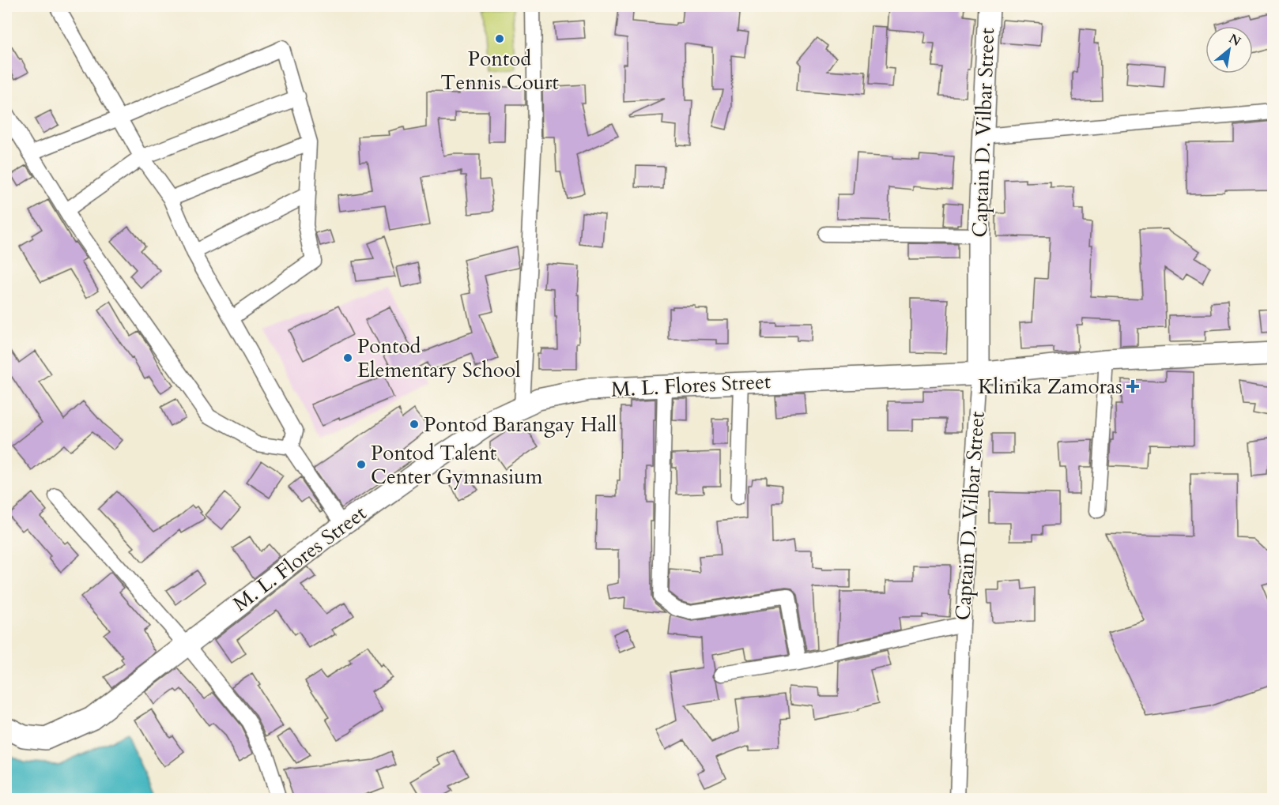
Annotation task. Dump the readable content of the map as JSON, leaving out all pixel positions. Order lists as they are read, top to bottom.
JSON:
{
  "streets": {
    "street": ["Captain D. Vilbar Street", "M. L. Flores Street"]
  },
  "crossings": [
    ["Captain D. Vilbar Street", "M. L. Flores Street"]
  ],
  "places": {
    "other": [
      "Pontod Tennis Court",
      "Pontod Elementary School",
      "Pontod Barangay Hall",
      "Pontod Talent Center Gymnasium"
    ],
    "health": ["Klinika Zamoras"]
  },
  "north": "top right"
}
